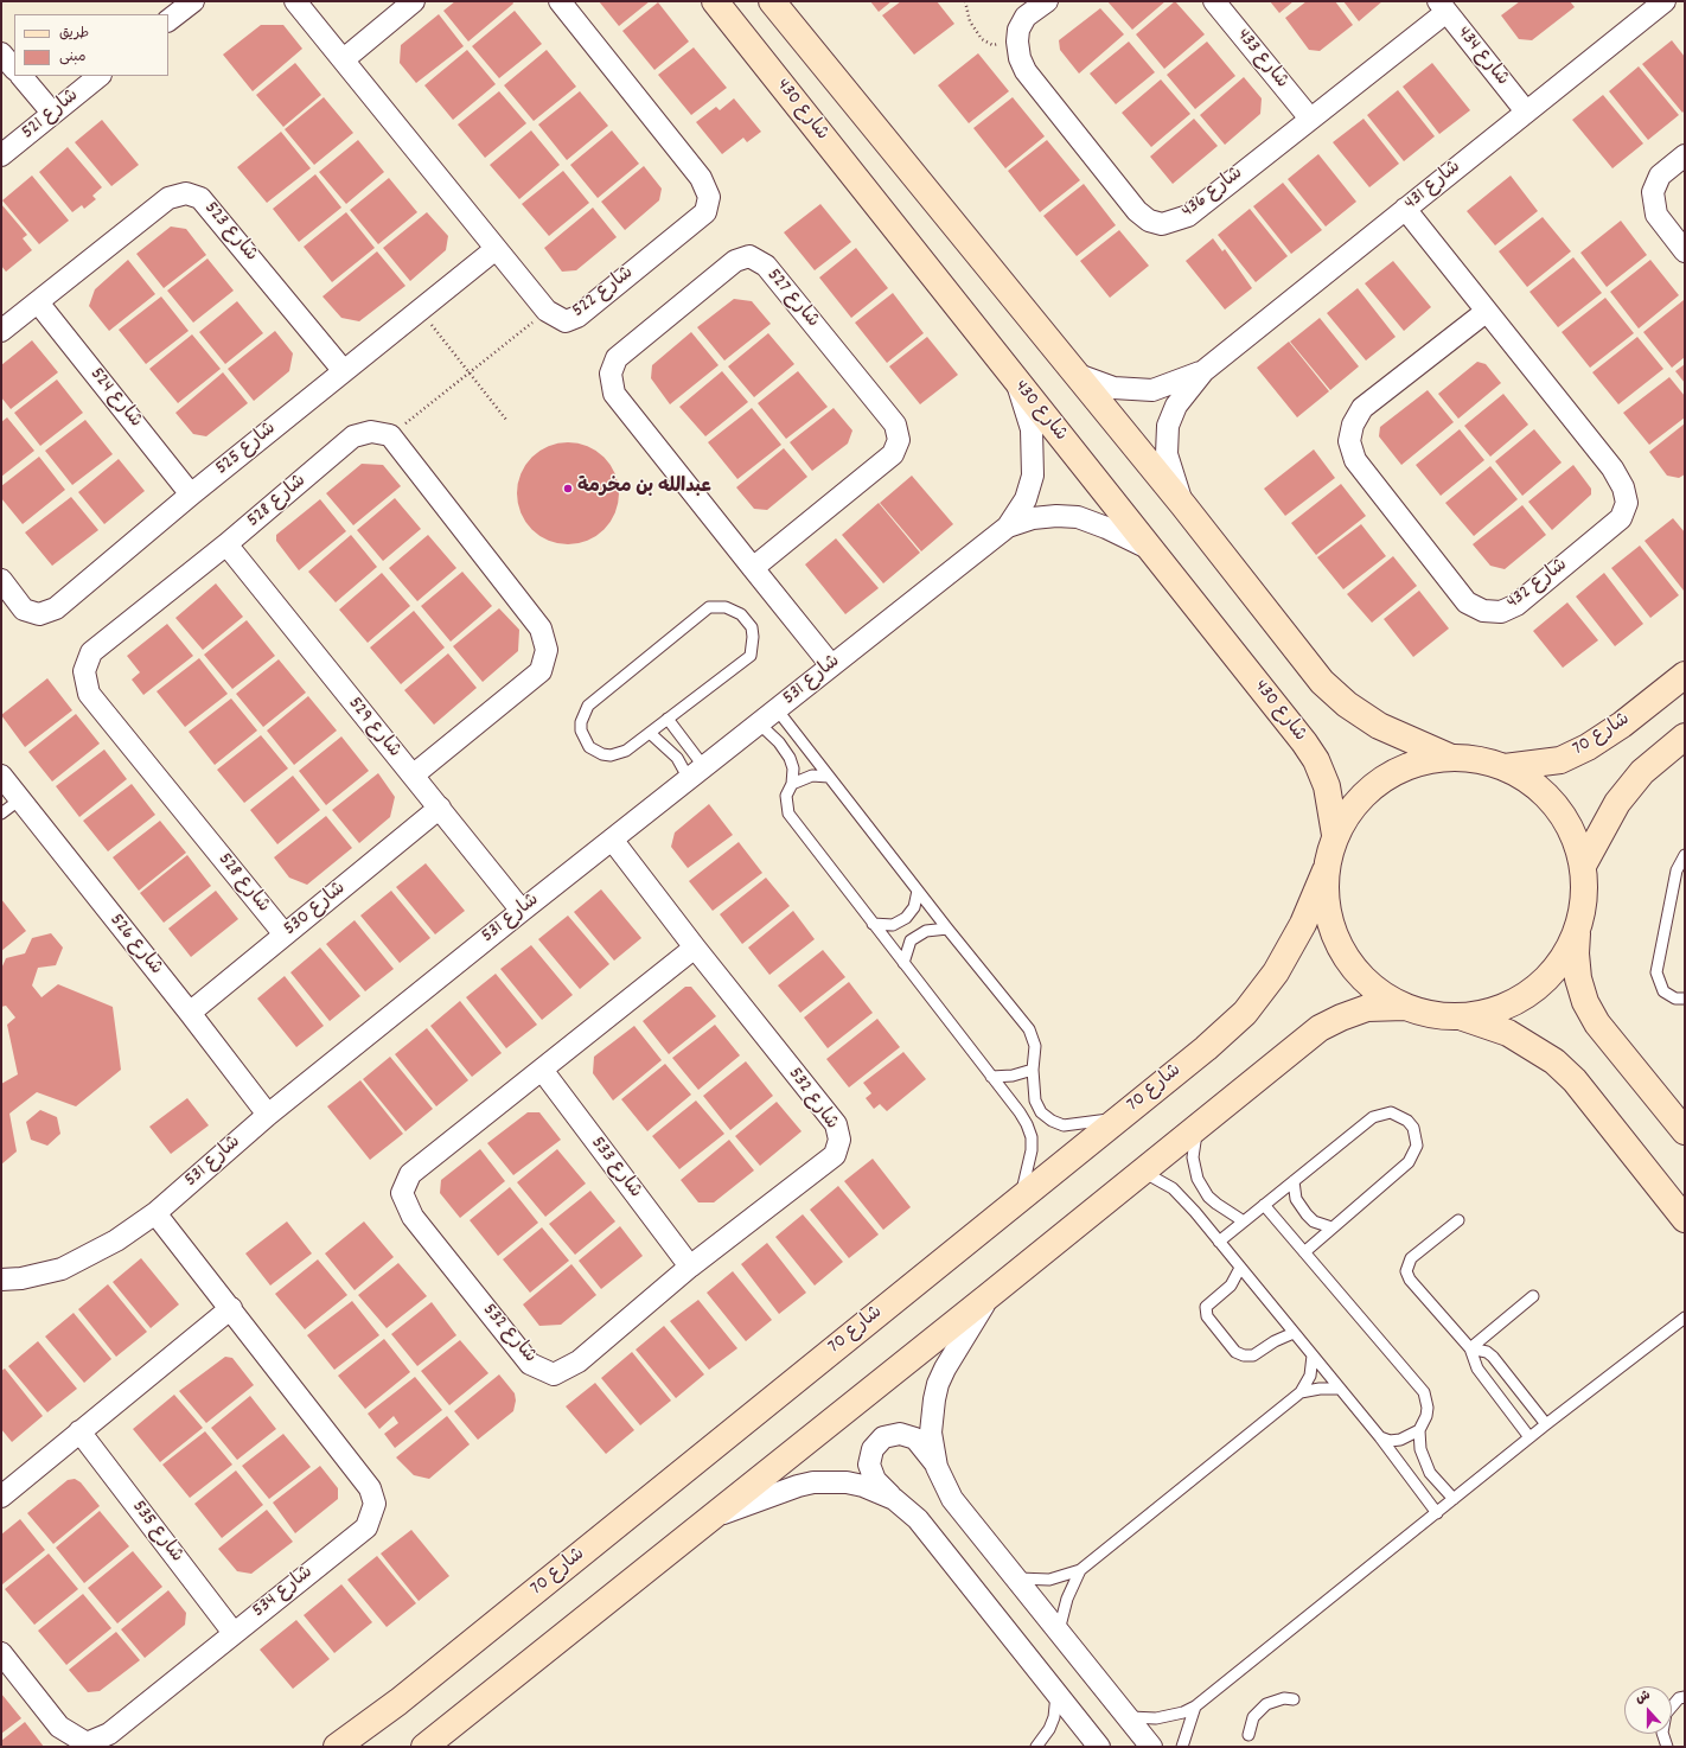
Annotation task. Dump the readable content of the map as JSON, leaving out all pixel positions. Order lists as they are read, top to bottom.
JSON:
{
  "streets": {
    "main road": ["شارع 430", "شارع 70"],
    "street": [
      "شارع 434",
      "شارع 433",
      "شارع 521",
      "شارع 431",
      "شارع 436",
      "شارع 523",
      "شارع 522",
      "شارع 527",
      "شارع 524",
      "شارع 525",
      "شارع 528",
      "شارع 432",
      "شارع 531",
      "شارع 529",
      "شارع 530",
      "شارع 526",
      "شارع 532",
      "شارع 533",
      "شارع 535",
      "شارع 534"
    ]
  },
  "crossings": [
    ["شارع 434", "شارع 431"],
    ["شارع 434", "شارع 436"],
    ["شارع 433", "شارع 436"],
    ["شارع 430", "شارع 531"],
    ["شارع 431", "شارع 432"],
    ["شارع 523", "شارع 524"],
    ["شارع 523", "شارع 525"],
    ["شارع 522", "شارع 525"],
    ["شارع 527", "شارع 531"],
    ["شارع 524", "شارع 525"],
    ["شارع 528", "شارع 529"],
    ["شارع 528", "شارع 530"],
    ["شارع 531", "شارع 529"],
    ["شارع 531", "شارع 526"],
    ["شارع 531", "شارع 532"],
    ["شارع 531", "شارع 534"],
    ["شارع 529", "شارع 530"],
    ["شارع 530", "شارع 526"],
    ["شارع 532", "شارع 533"],
    ["شارع 535", "شارع 534"]
  ],
  "places": ["عبدالله بن مخرمة"],
  "legend": ["طريق", "مبنى"],
  "north": "top"
}
